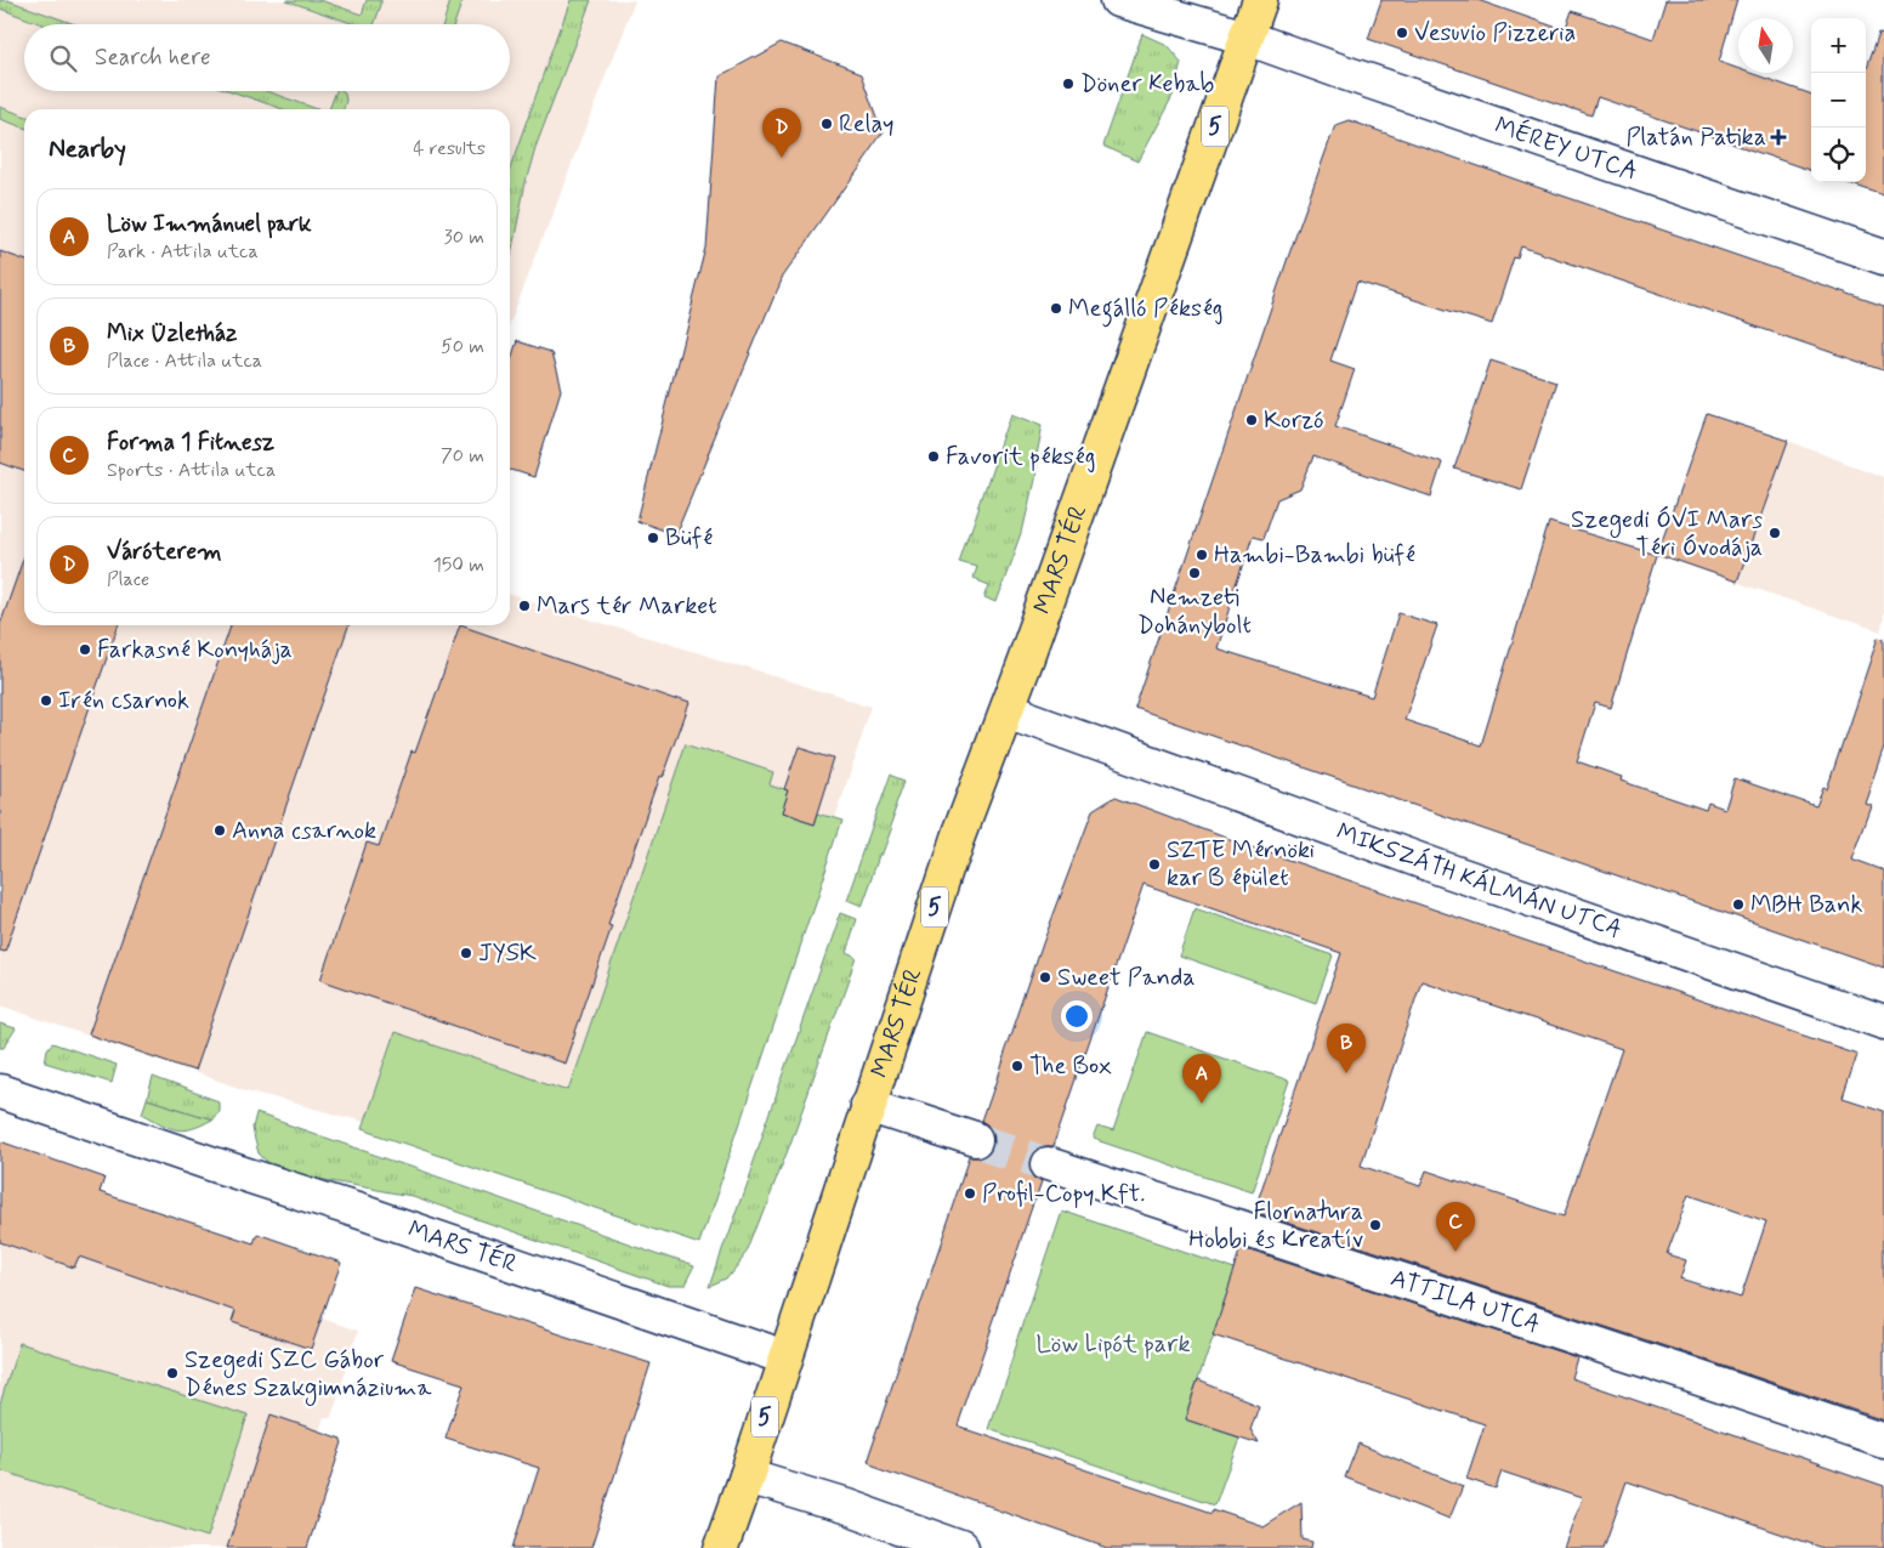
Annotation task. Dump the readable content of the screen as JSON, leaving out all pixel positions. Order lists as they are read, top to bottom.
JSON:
{
  "streets": {
    "main road": ["5", "MARS TÉR"],
    "street": ["MÉREY UTCA", "MIKSZÁTH KÁLMÁN UTCA", "ATTILA UTCA"]
  },
  "crossings": [
    ["5", "MÉREY UTCA"],
    ["5", "MARS TÉR"],
    ["MÉREY UTCA", "MARS TÉR"],
    ["MARS TÉR", "MIKSZÁTH KÁLMÁN UTCA"]
  ],
  "parks": ["Löw Lipót park"],
  "places": {
    "other": [
      "Vesuvio Pizzeria",
      "Döner Kebab",
      "Relay",
      "Megálló Pékség",
      "Korzó",
      "Favorit pékség",
      "Szegedi ÓVI Mars Téri Óvodája",
      "Büfé",
      "Hambi-Bambi büfé",
      "Nemzeti Dohánybolt",
      "Mars tér Market",
      "Farkasné Konyhája",
      "Irén csarnok",
      "Anna csarnok",
      "SZTE Mérnöki kar B épület",
      "MBH Bank",
      "JYSK",
      "Sweet Panda",
      "The Box",
      "Profil-Copy Kft.",
      "Flornatura Hobbi és Kreatív",
      "Szegedi SZC Gábor Dénes Szakgimnáziuma"
    ],
    "health": ["Platán Patika"]
  },
  "north": "top",
  "page": {
    "map_buttons": ["+", "−"],
    "search": "Search here",
    "pins": [
      "D",
      "B",
      "A",
      "C"
    ],
    "heading": ["Nearby", "4 results"],
    "list": [
      {
        "mark": "A",
        "name": "Löw Immánuel park",
        "note": "Park · Attila utca",
        "value": "30 m"
      },
      {
        "mark": "B",
        "name": "Mix Üzletház",
        "note": "Place · Attila utca",
        "value": "50 m"
      },
      {
        "mark": "C",
        "name": "Forma 1 Fitnesz",
        "note": "Sports · Attila utca",
        "value": "70 m"
      },
      {
        "mark": "D",
        "name": "Váróterem",
        "note": "Place",
        "value": "150 m"
      }
    ]
  }
}
